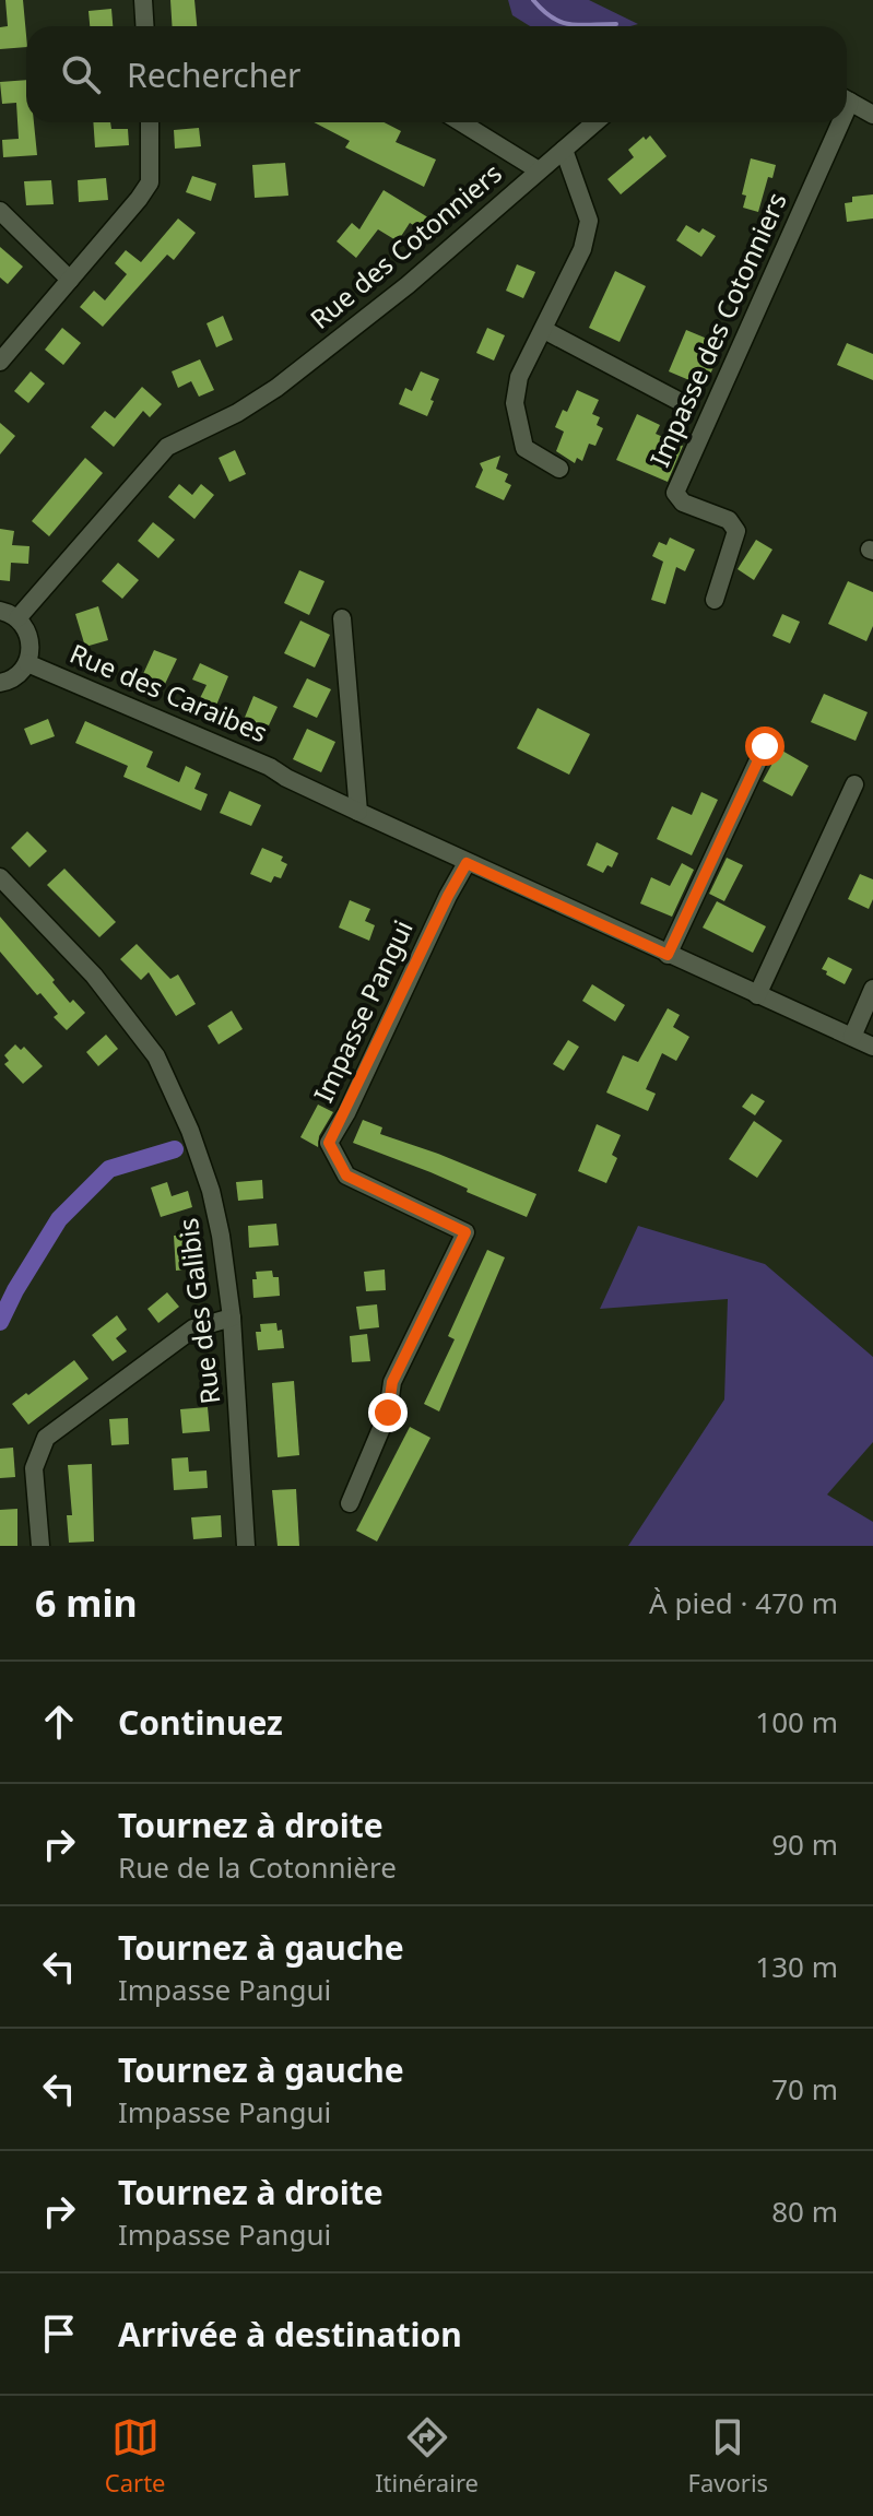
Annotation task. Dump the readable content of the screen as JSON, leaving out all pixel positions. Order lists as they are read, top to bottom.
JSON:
{
  "streets": {
    "street": [
      "Rue des Cotonniers",
      "Impasse des Cotonniers",
      "Rue des Caraibes",
      "Impasse Pangui",
      "Rue des Galibis"
    ]
  },
  "crossings": [
    ["Rue des Caraibes", "Impasse Pangui"]
  ],
  "page": {
    "search": "Rechercher",
    "heading": ["6 min", "À pied · 470 m"],
    "list": [
      ["Continuez", "100 m"],
      ["Tournez à droite", "Rue de la Cotonnière", "90 m"],
      ["Tournez à gauche", "Impasse Pangui", "130 m"],
      ["Tournez à gauche", "Impasse Pangui", "70 m"],
      ["Tournez à droite", "Impasse Pangui", "80 m"],
      "Arrivée à destination"
    ],
    "nav": ["Carte", "Itinéraire", "Favoris"]
  }
}
